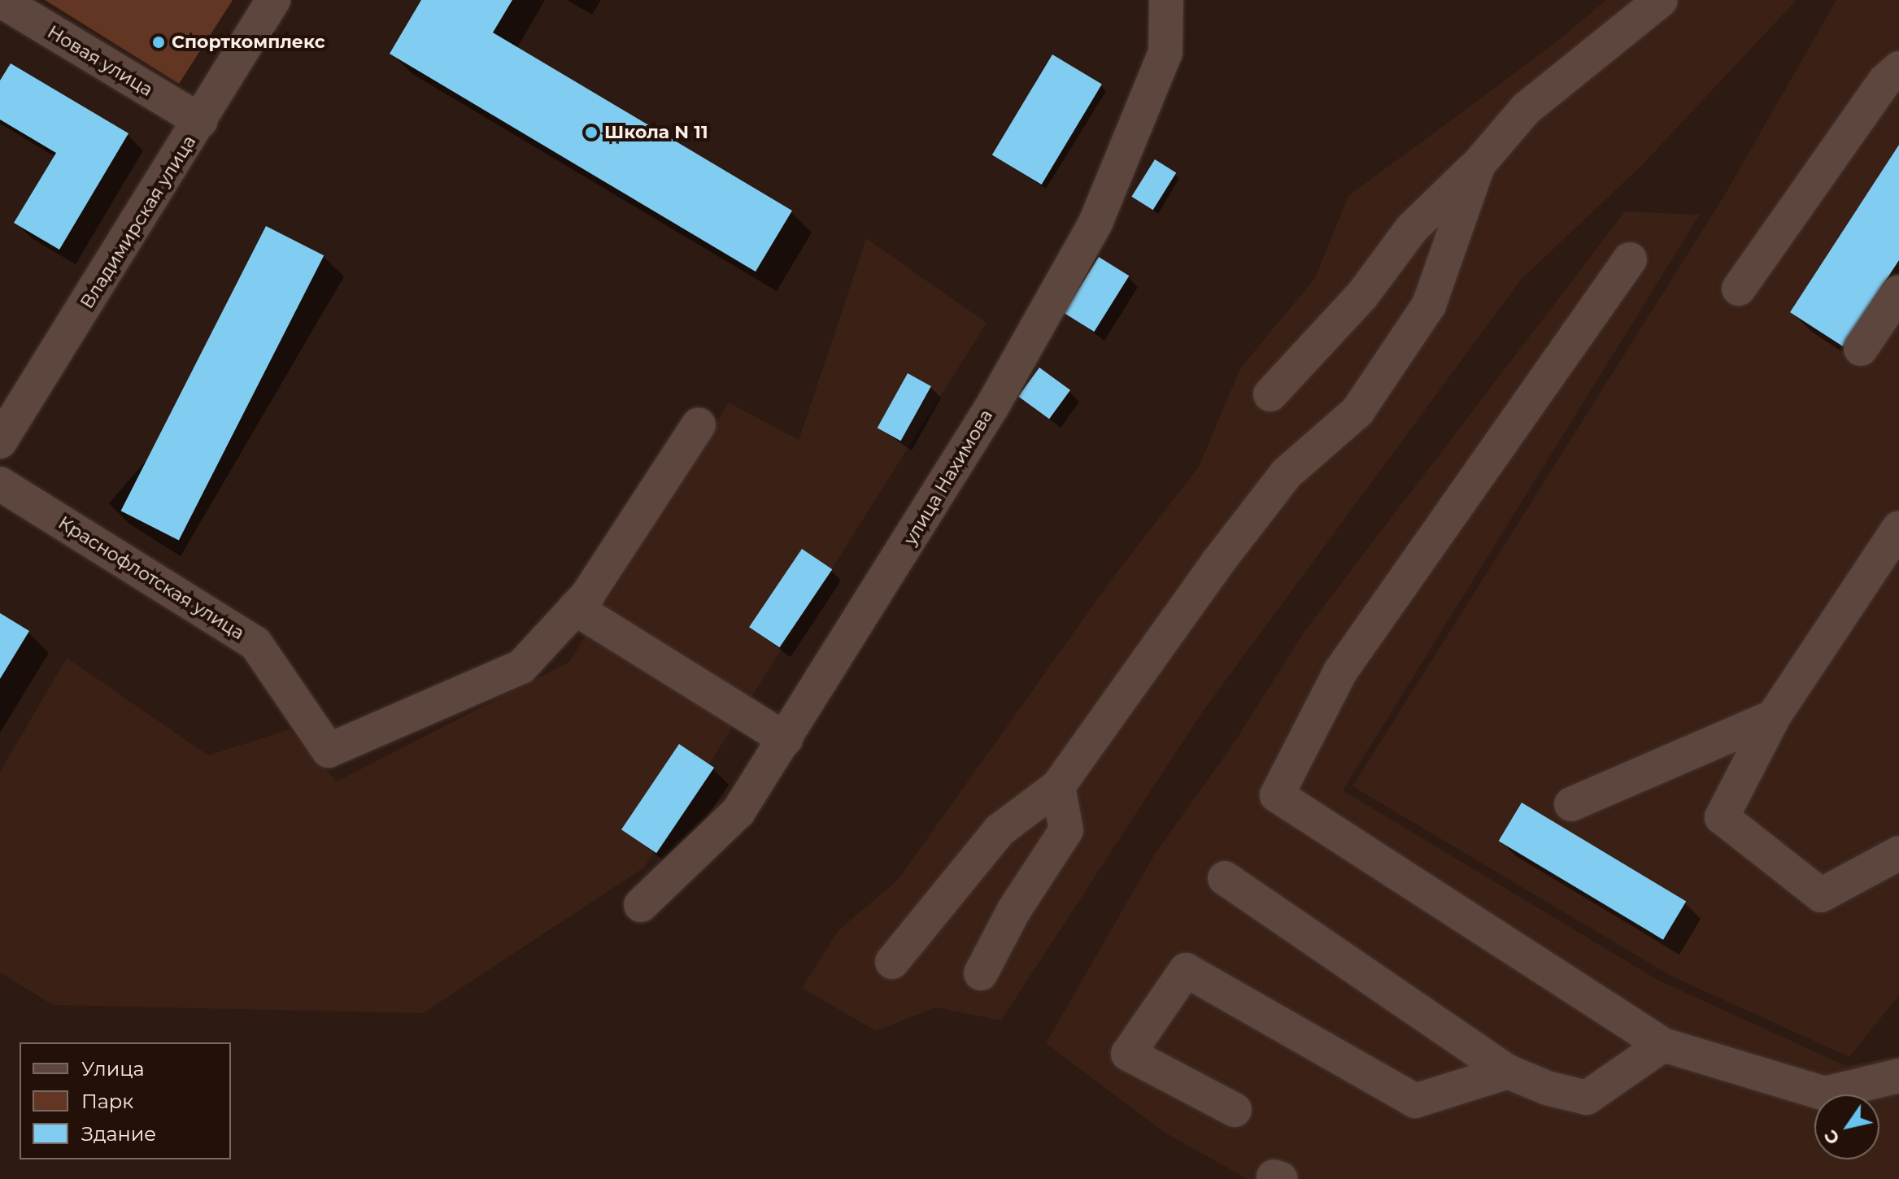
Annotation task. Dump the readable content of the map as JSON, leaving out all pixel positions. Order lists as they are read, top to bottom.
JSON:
{
  "streets": {
    "street": [
      "Новая улица",
      "Владимирская улица",
      "улица Нахимова",
      "Краснофлотская улица"
    ]
  },
  "crossings": [
    ["Новая улица", "Владимирская улица"]
  ],
  "places": ["Спорткомплекс", "Школа N 11"],
  "legend": ["Улица", "Парк", "Здание"],
  "north": "bottom left"
}
